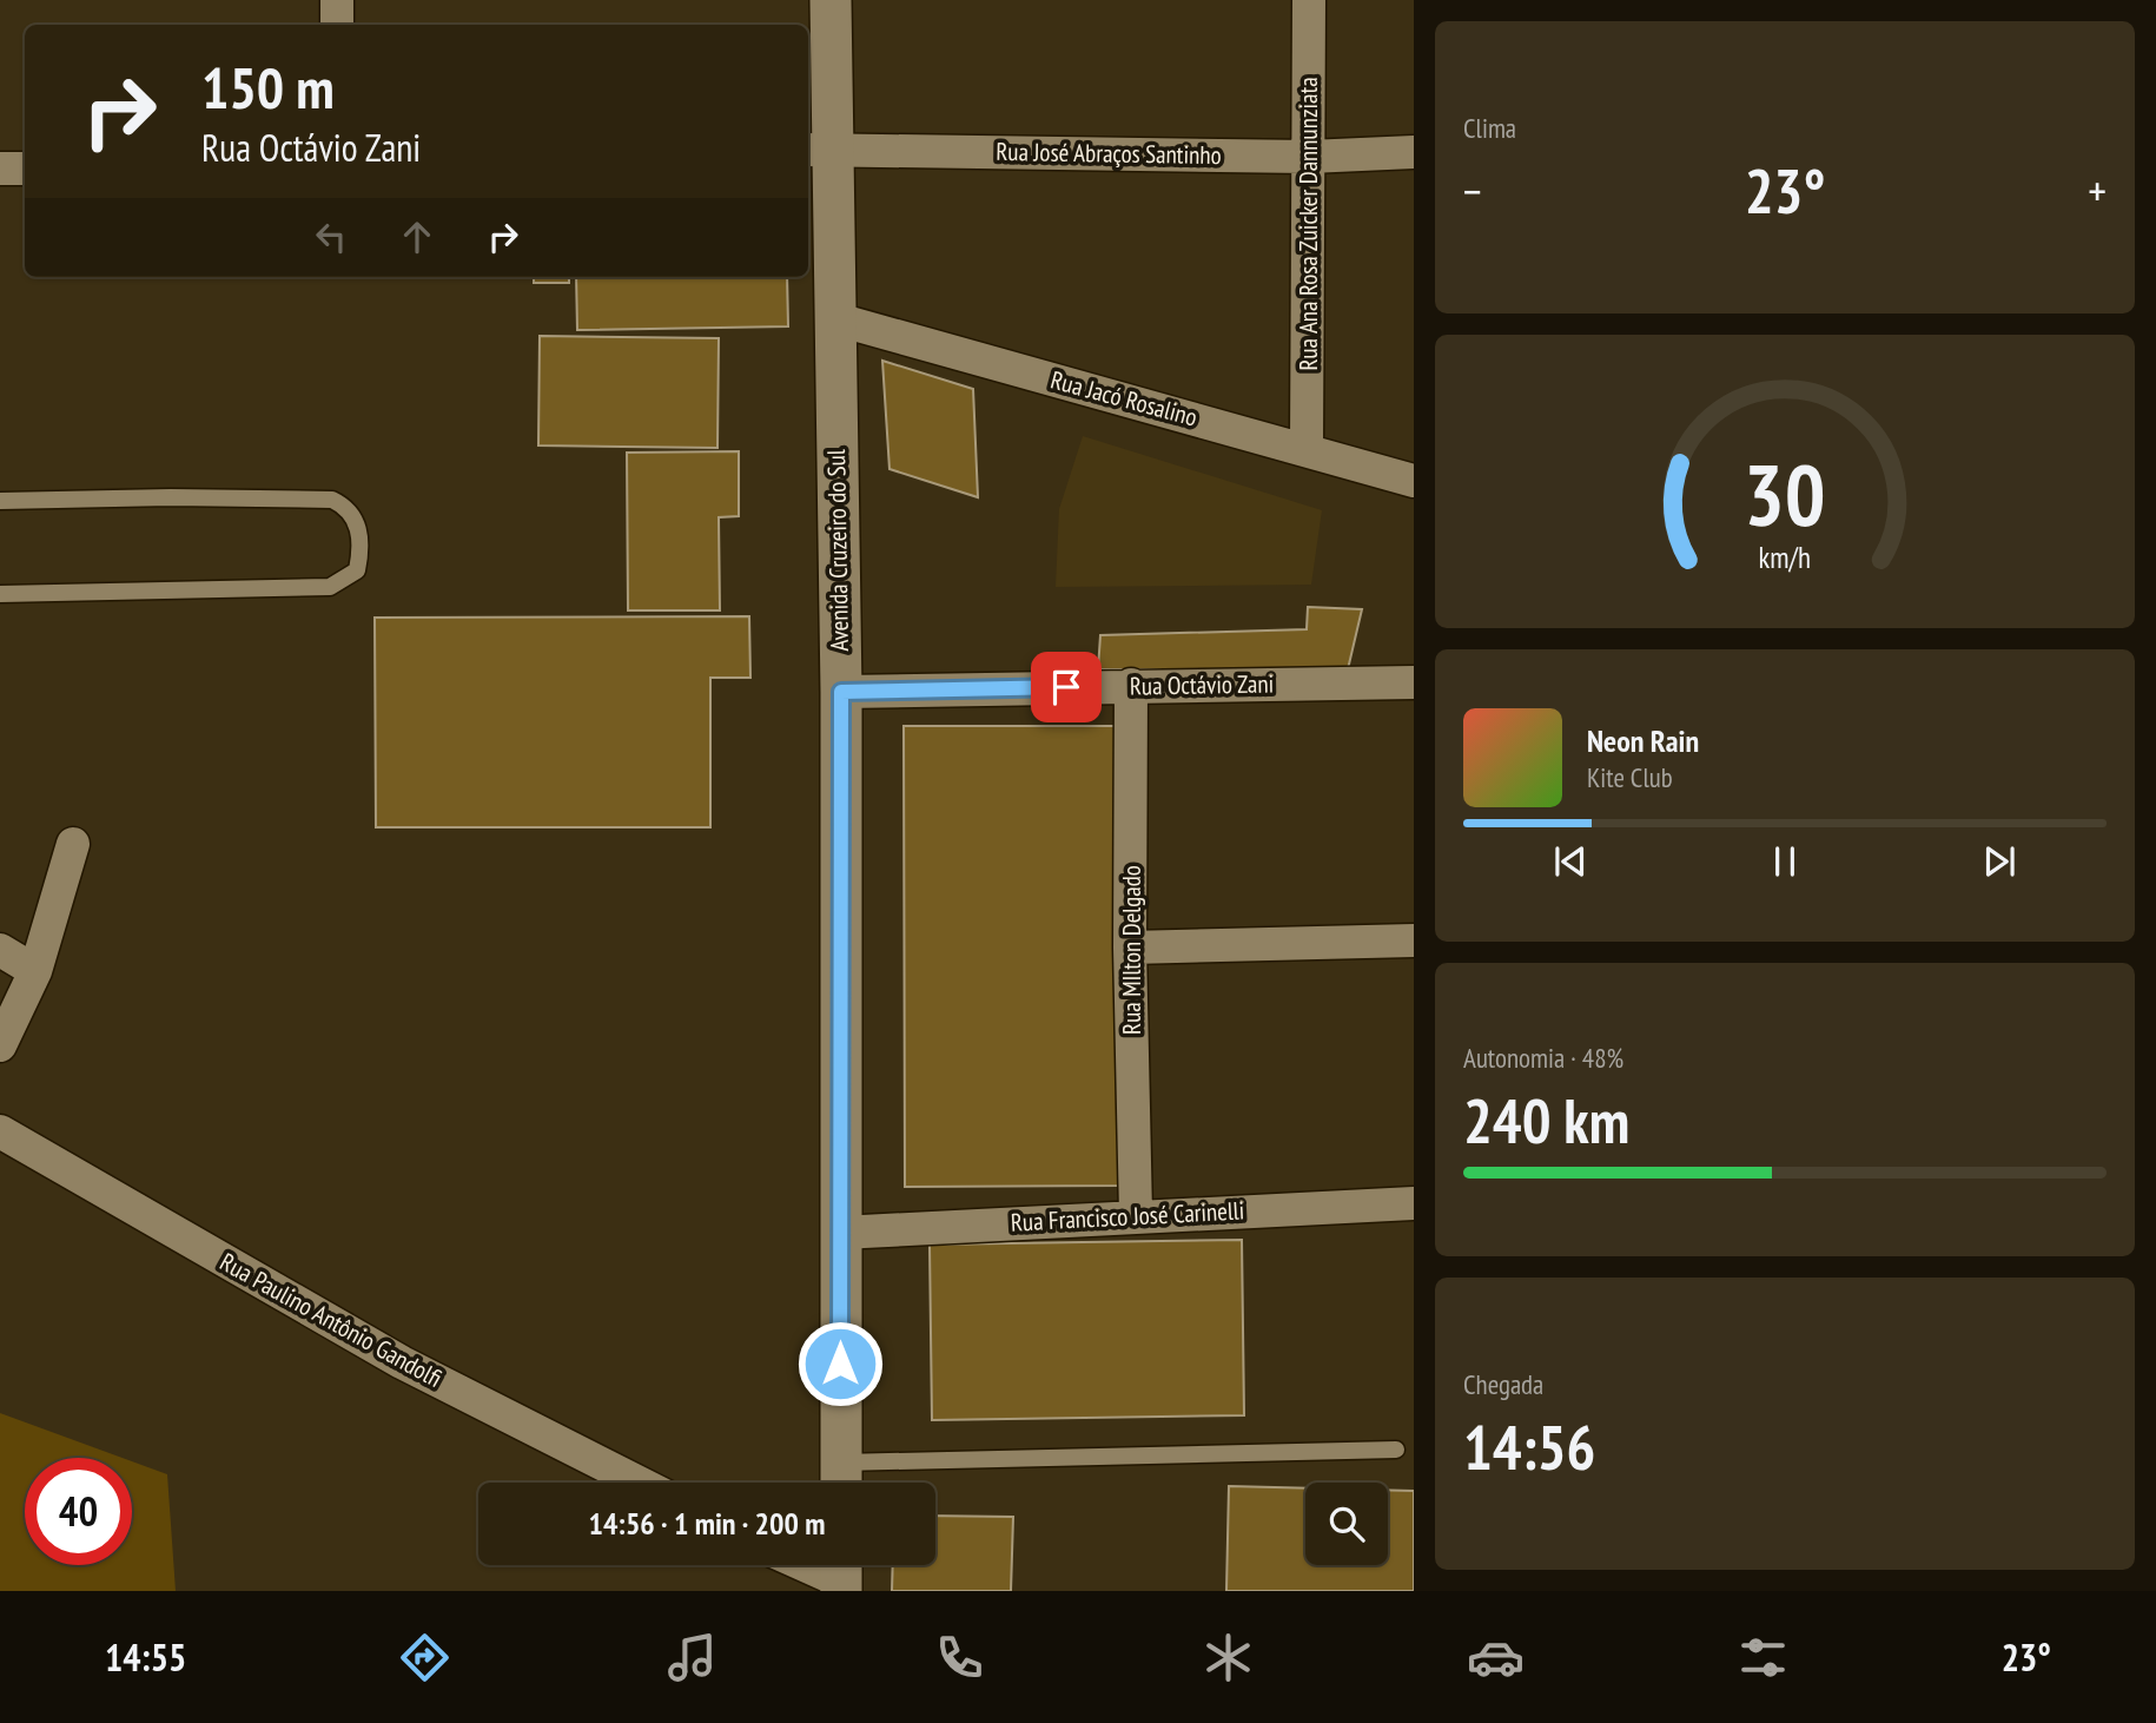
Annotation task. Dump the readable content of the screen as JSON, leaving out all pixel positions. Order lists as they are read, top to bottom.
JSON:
{
  "streets": {
    "street": [
      "Rua José Abraços Santinho",
      "Rua Ana Rosa Zuicker Dannunziata",
      "Rua Jacó Rosalino",
      "Avenida Cruzeiro do Sul",
      "Rua Octávio Zani",
      "Rua MIlton Delgado",
      "Rua Francisco José Carinelli",
      "Rua Paulino Antônio Gandolfi"
    ]
  },
  "crossings": [
    ["Rua José Abraços Santinho", "Rua Ana Rosa Zuicker Dannunziata"],
    ["Rua José Abraços Santinho", "Avenida Cruzeiro do Sul"],
    ["Rua Ana Rosa Zuicker Dannunziata", "Rua Jacó Rosalino"],
    ["Rua Jacó Rosalino", "Avenida Cruzeiro do Sul"],
    ["Avenida Cruzeiro do Sul", "Rua Octávio Zani"],
    ["Avenida Cruzeiro do Sul", "Rua Francisco José Carinelli"],
    ["Rua Octávio Zani", "Rua MIlton Delgado"],
    ["Rua MIlton Delgado", "Rua Francisco José Carinelli"]
  ],
  "page": {
    "tile": [
      "Clima",
      ["Autonomia · 48%", "240 km"],
      ["Chegada", "14:56"]
    ],
    "turn": ["150 m", "Rua Octávio Zani"],
    "heat": ["−", "23°", "+"],
    "song": ["Neon Rain", "Kite Club"],
    "limit": "40",
    "trip": "14:56 · 1 min · 200 m",
    "tabs": ["14:55", "23°"],
    "gauge": ["30", "km/h"]
  }
}
